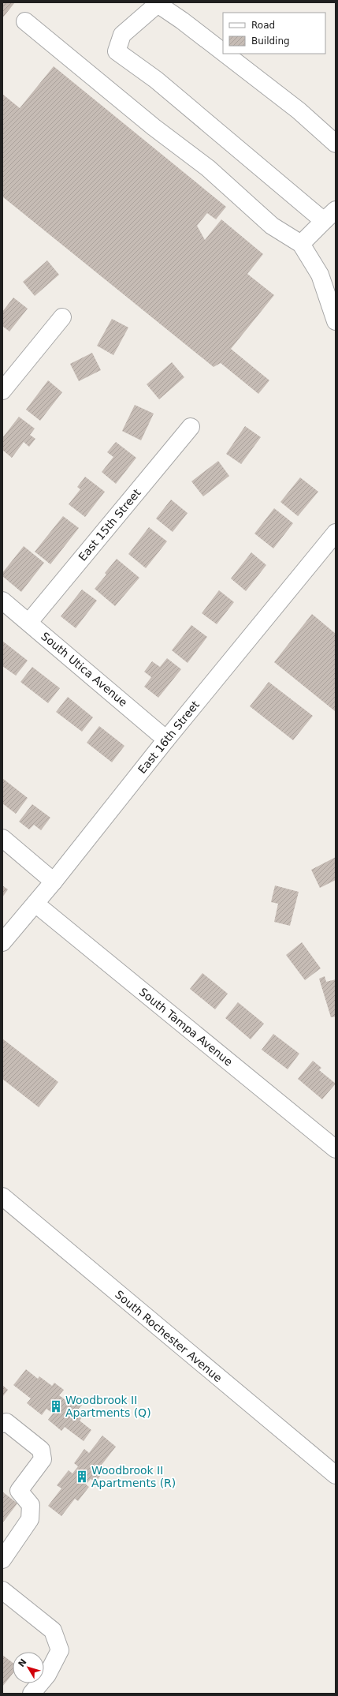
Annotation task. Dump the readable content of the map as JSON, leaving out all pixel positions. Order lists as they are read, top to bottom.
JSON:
{
  "streets": {
    "street": [
      "East 15th Street",
      "South Utica Avenue",
      "East 16th Street",
      "South Tampa Avenue",
      "South Rochester Avenue"
    ]
  },
  "crossings": [
    ["East 15th Street", "South Utica Avenue"],
    ["South Utica Avenue", "East 16th Street"],
    ["East 16th Street", "South Tampa Avenue"]
  ],
  "places": {
    "building": ["Woodbrook II Apartments (Q)", "Woodbrook II Apartments (R)"]
  },
  "legend": ["Road", "Building"],
  "north": "top left"
}
